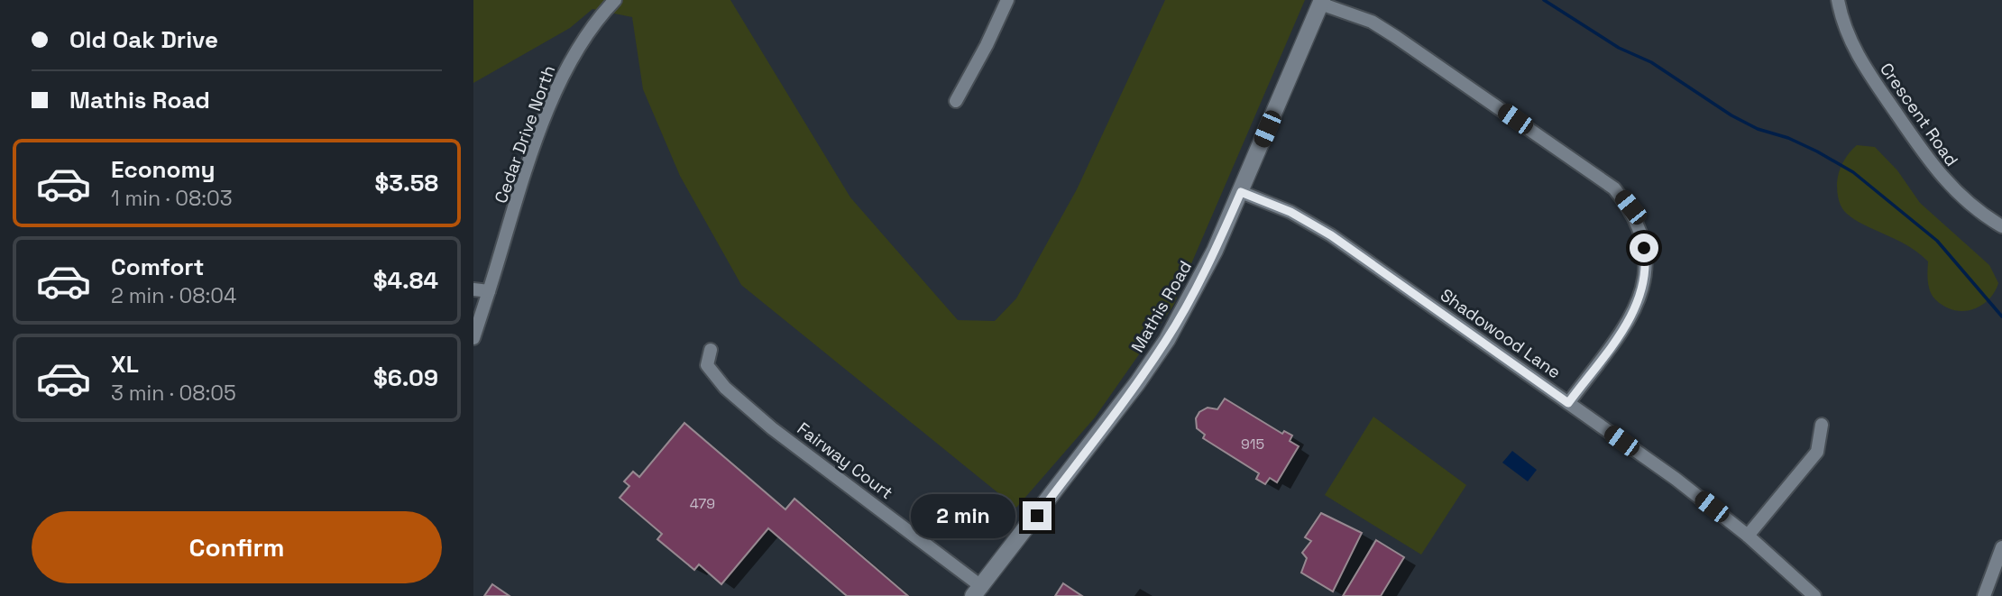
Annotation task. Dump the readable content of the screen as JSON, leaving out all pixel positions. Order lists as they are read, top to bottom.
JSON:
{
  "streets": {
    "street": [
      "Crescent Road",
      "Cedar Drive North",
      "Mathis Road",
      "Shadowood Lane",
      "Fairway Court"
    ]
  },
  "crossings": [
    ["Mathis Road", "Shadowood Lane"],
    ["Mathis Road", "Fairway Court"]
  ],
  "house_numbers": ["915", "479"],
  "page": {
    "banner": ["Old Oak Drive", "Mathis Road"],
    "list": [
      {
        "name": "Economy",
        "note": "1 min · 08:03",
        "value": "$3.58"
      },
      {
        "name": "Comfort",
        "note": "2 min · 08:04",
        "value": "$4.84"
      },
      {
        "name": "XL",
        "note": "3 min · 08:05",
        "value": "$6.09"
      }
    ],
    "bubble": "2 min",
    "buttons": "Confirm"
  }
}
